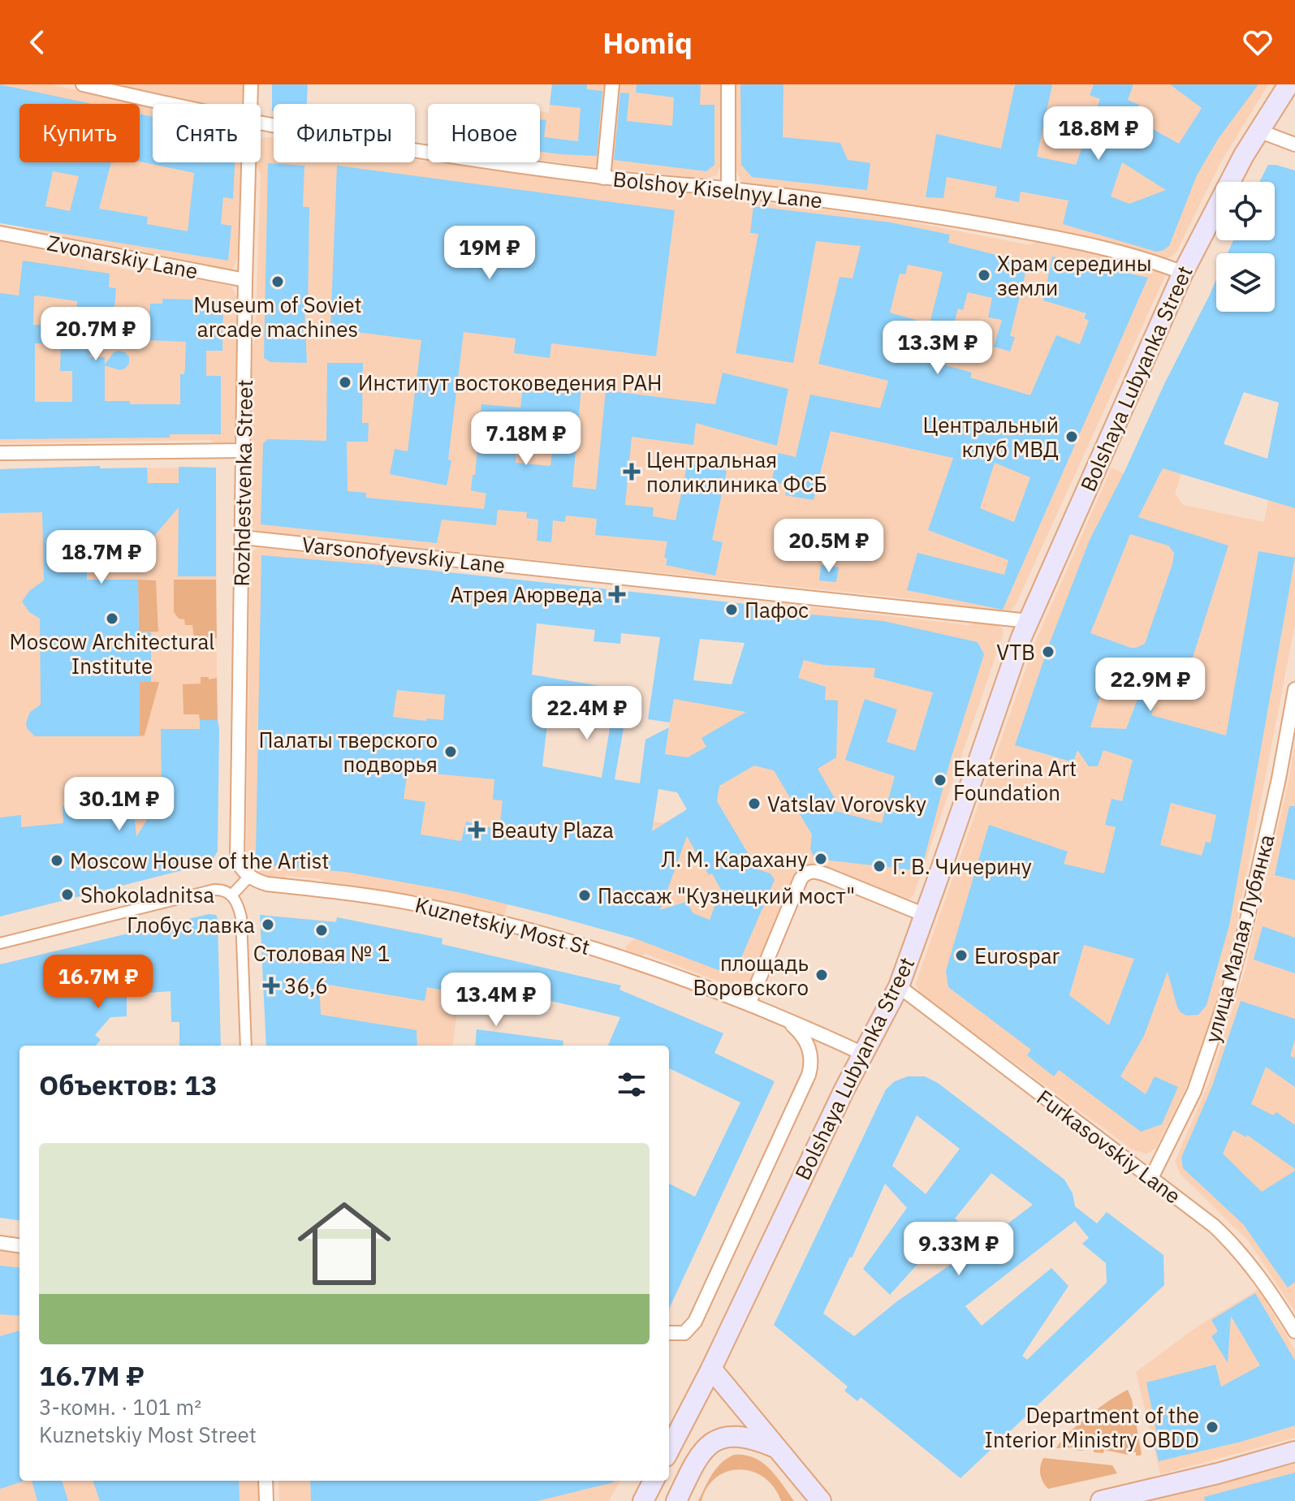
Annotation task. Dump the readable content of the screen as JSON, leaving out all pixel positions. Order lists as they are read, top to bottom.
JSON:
{
  "streets": {
    "main road": ["Bolshaya Lubyanka Street"],
    "street": [
      "Bolshoy Kiselnyy Lane",
      "Zvonarskiy Lane",
      "Rozhdestvenka Street",
      "Varsonofyevskiy Lane",
      "Kuznetskiy Most St",
      "улица Малая Лубянка",
      "Furkasovskiy Lane"
    ]
  },
  "crossings": [
    ["Bolshoy Kiselnyy Lane", "Bolshaya Lubyanka Street"],
    ["Zvonarskiy Lane", "Rozhdestvenka Street"],
    ["Bolshaya Lubyanka Street", "Varsonofyevskiy Lane"],
    ["Bolshaya Lubyanka Street", "Kuznetskiy Most St"],
    ["Bolshaya Lubyanka Street", "Furkasovskiy Lane"],
    ["Rozhdestvenka Street", "Varsonofyevskiy Lane"],
    ["Rozhdestvenka Street", "Kuznetskiy Most St"],
    ["улица Малая Лубянка", "Furkasovskiy Lane"]
  ],
  "places": {
    "other": [
      "Храм середины земли",
      "Museum of Soviet arcade machines",
      "Институт востоковедения РАН",
      "Центральный клуб МВД",
      "Пафос",
      "Moscow Architectural Institute",
      "VTB",
      "Палаты тверского подворья",
      "Ekaterina Art Foundation",
      "Vatslav Vorovsky",
      "Л. М. Карахану",
      "Moscow House of the Artist",
      "Г. В. Чичерину",
      "Shokoladnitsa",
      "Пассаж \"Кузнецкий мост\"",
      "Глобус лавка",
      "Столовая № 1",
      "Eurospar",
      "площадь Воровского",
      "Department of the Interior Ministry OBDD"
    ],
    "health": [
      "Центральная поликлиника ФСБ",
      "Атрея Аюрведа",
      "Beauty Plaza",
      "36,6"
    ]
  },
  "page": {
    "header": "Homiq",
    "chip": [
      "Купить",
      "Снять",
      "Фильтры",
      "Новое"
    ],
    "price": [
      "18.8M ₽",
      "19M ₽",
      "20.7M ₽",
      "13.3M ₽",
      "7.18M ₽",
      "20.5M ₽",
      "18.7M ₽",
      "22.9M ₽",
      "22.4M ₽",
      "30.1M ₽",
      "16.7M ₽",
      "13.4M ₽",
      "9.33M ₽"
    ],
    "heading": "Объектов: 13",
    "list": [
      {
        "name": "16.7M ₽",
        "note": "3-комн. · 101 m² · Kuznetskiy Most Street"
      }
    ]
  }
}
